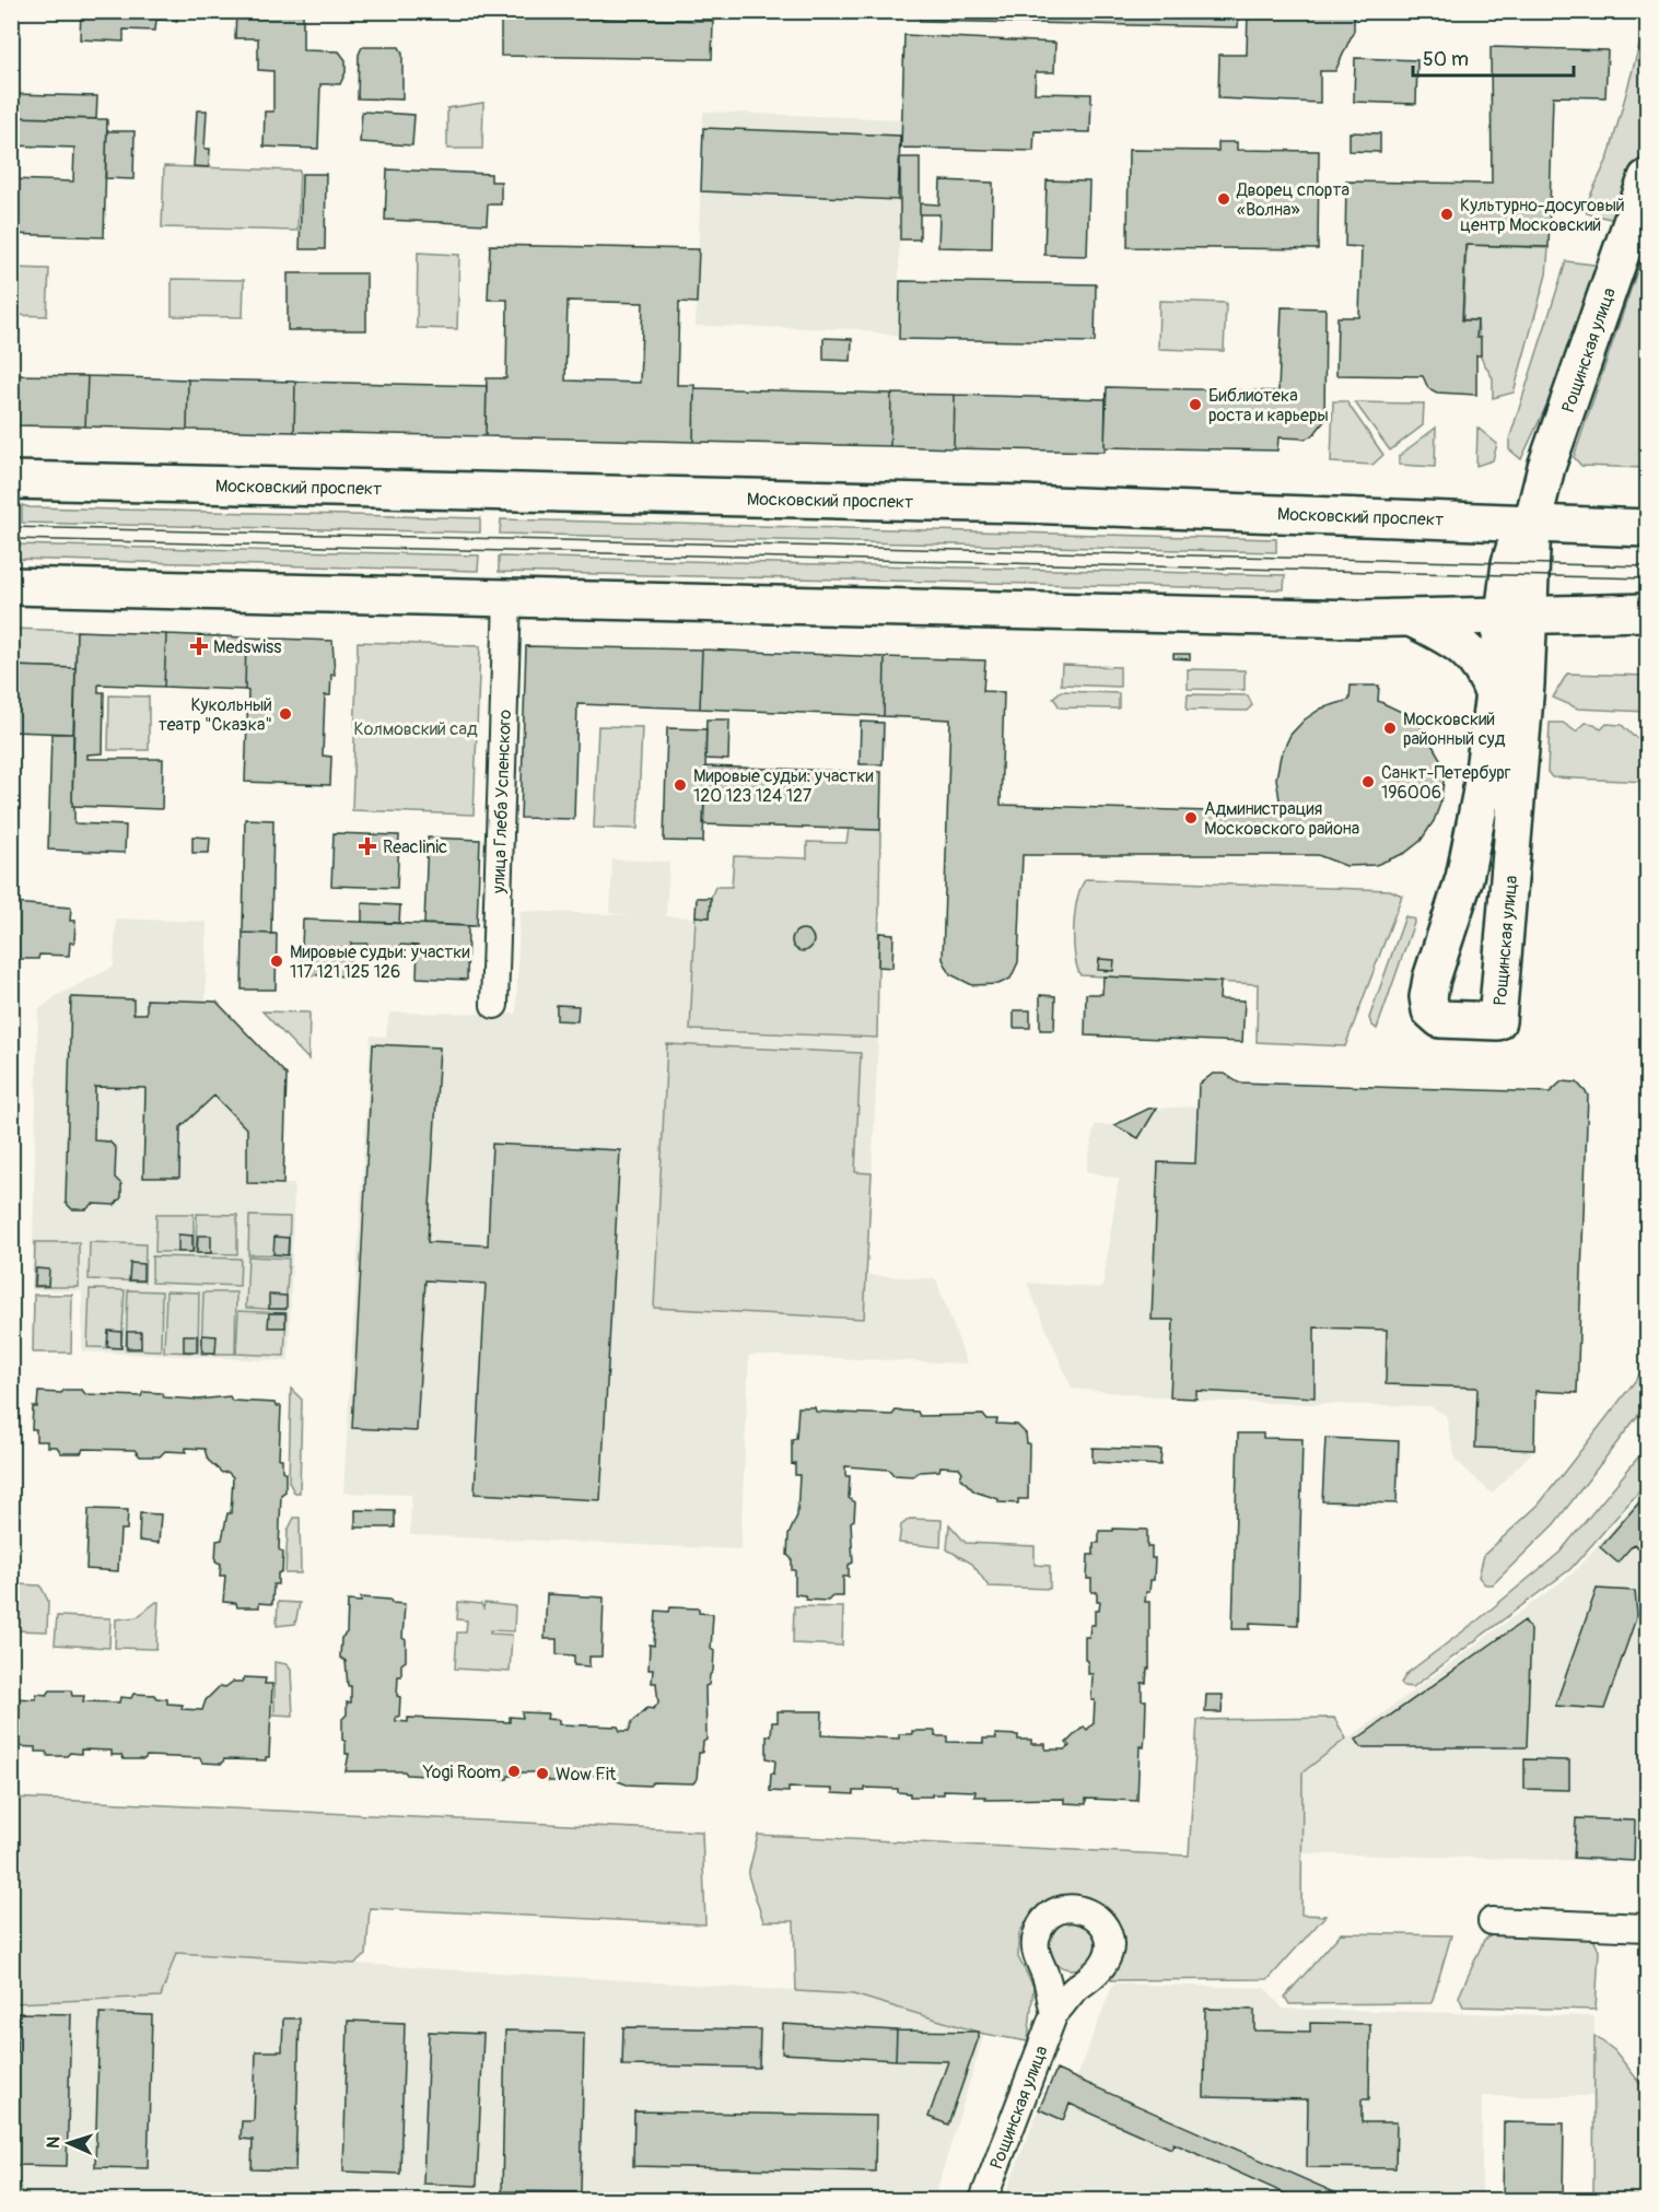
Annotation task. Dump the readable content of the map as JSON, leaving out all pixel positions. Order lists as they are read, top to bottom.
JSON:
{
  "streets": {
    "main road": ["Рощинская улица", "Московский проспект"],
    "street": ["улица Глеба Успенского"]
  },
  "crossings": [
    ["Рощинская улица", "Московский проспект"]
  ],
  "parks": ["Колмовский сад"],
  "places": {
    "other": [
      "Дворец спорта «Волна»",
      "Культурно-досуговый центр Московский",
      "Библиотека роста и карьеры",
      "Кукольный театр \"Сказка\"",
      "Московский районный суд",
      "Санкт-Петербург 196006",
      "Мировые судьи: участки 120 123 124 127",
      "Администрация Московского района",
      "Мировые судьи: участки 117 121 125 126",
      "Yogi Room",
      "Wow Fit"
    ],
    "health": ["Medswiss", "Reaclinic"]
  },
  "scale_bar": "50 m",
  "north": "left"
}
